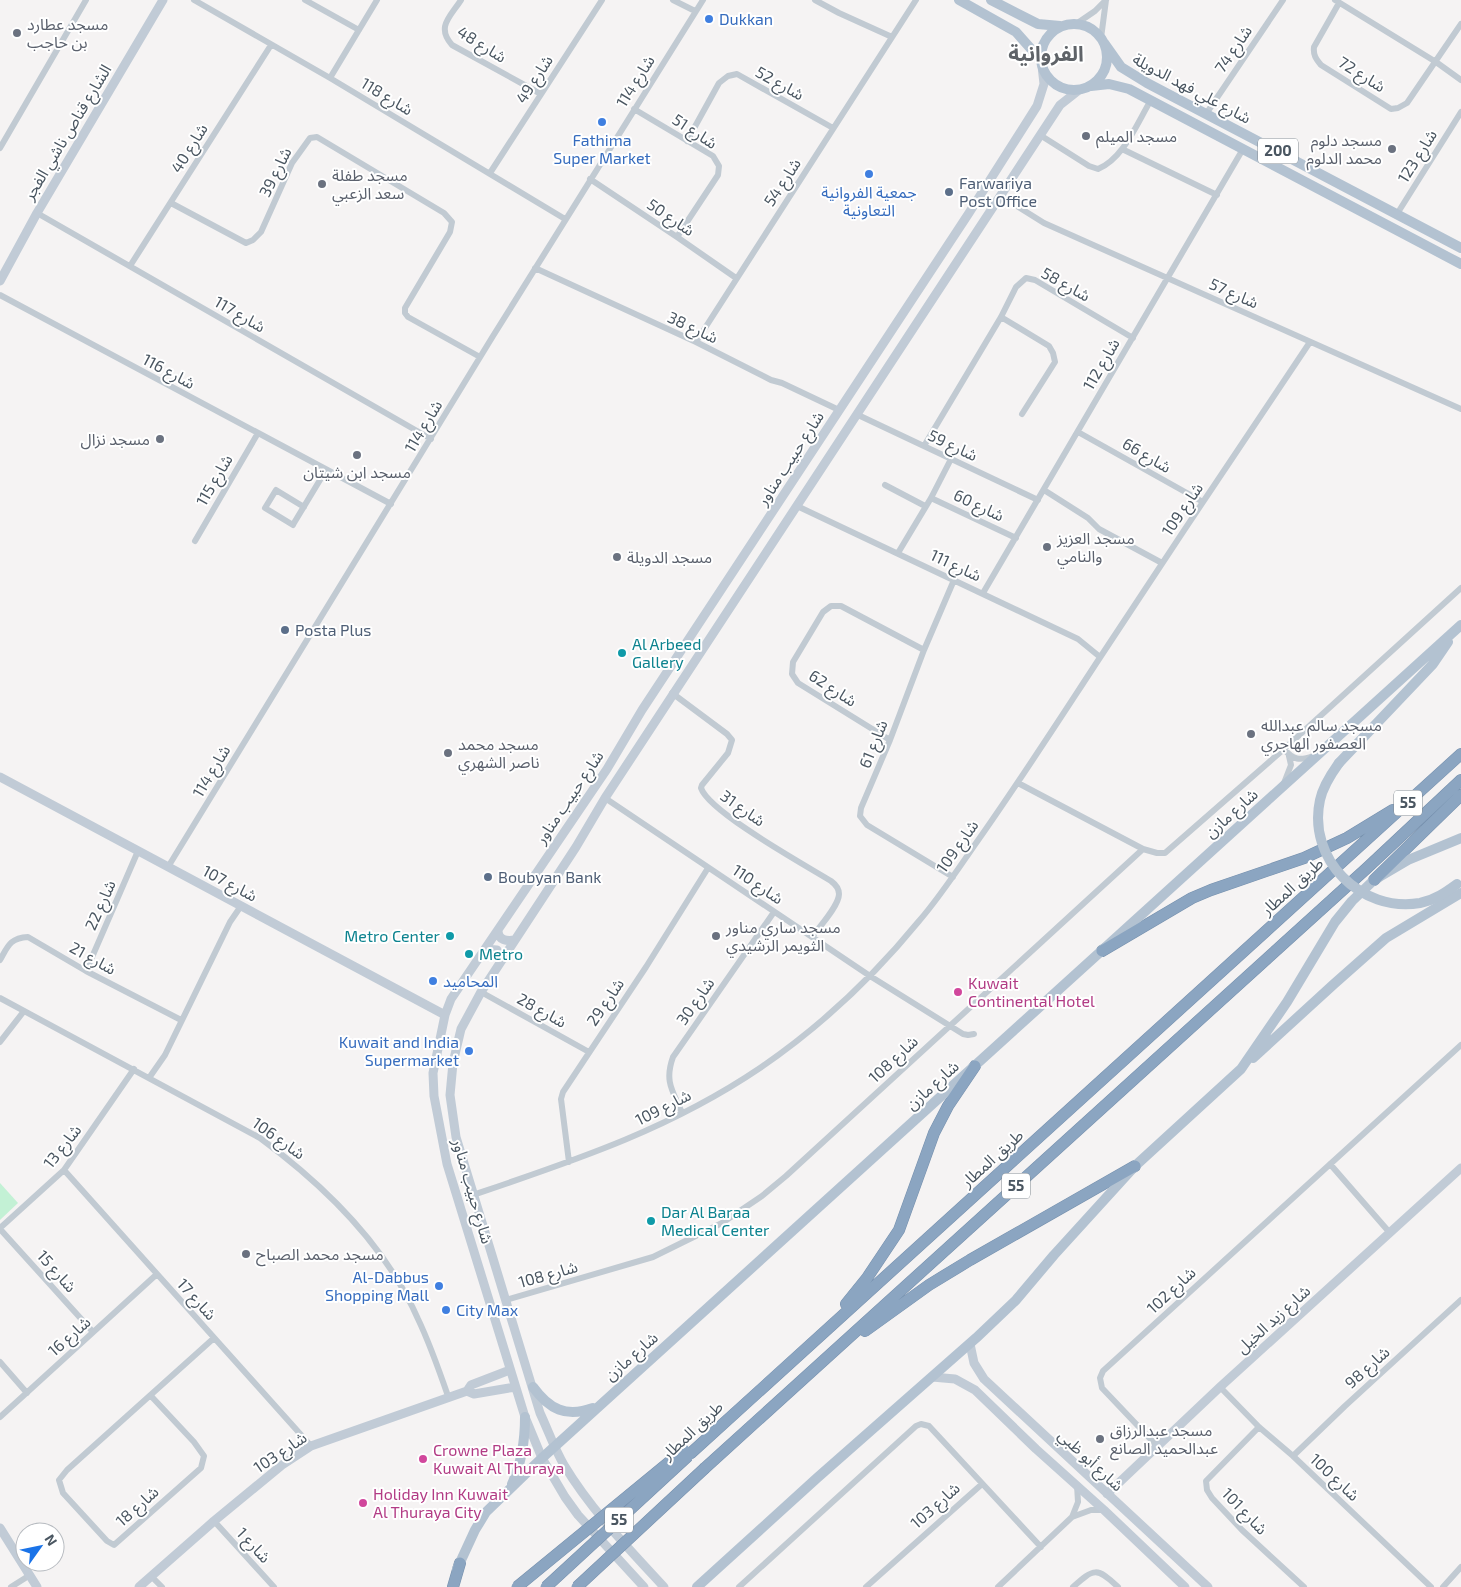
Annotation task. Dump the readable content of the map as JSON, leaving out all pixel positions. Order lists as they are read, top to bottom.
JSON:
{
  "streets": {
    "highway": ["55", "طريق المطار"],
    "main road": ["شارع علي فهد الدويلة", "200", "شارع مازن"],
    "street": [
      "شارع 48",
      "شارع 74",
      "شارع 72",
      "شارع 49",
      "شارع 114",
      "شارع 52",
      "شارع 118",
      "شارع 51",
      "الشارع قناص ناشي الفجر",
      "شارع 40",
      "شارع 123",
      "شارع 39",
      "شارع 54",
      "شارع 50",
      "شارع 58",
      "شارع 57",
      "شارع 117",
      "شارع 38",
      "شارع 112",
      "شارع 116",
      "شارع 59",
      "شارع 66",
      "شارع حبيب مناور",
      "شارع 115",
      "شارع 60",
      "شارع 109",
      "شارع 111",
      "شارع 62",
      "شارع 61",
      "شارع 31",
      "شارع 107",
      "شارع 110",
      "شارع 22",
      "شارع 21",
      "شارع 30",
      "شارع 29",
      "شارع 28",
      "شارع 108",
      "شارع 106",
      "شارع 13",
      "شارع 15",
      "شارع 102",
      "شارع 17",
      "شارع زيد الخيل",
      "شارع 16",
      "شارع 98",
      "شارع 103",
      "شارع أبو ظبي",
      "شارع 100",
      "شارع 18",
      "شارع 101",
      "شارع 1"
    ]
  },
  "crossings": [
    ["شارع 48", "شارع 49"],
    ["شارع 74", "شارع علي فهد الدويلة"],
    ["شارع 49", "شارع 118"],
    ["شارع 114", "شارع 118"],
    ["شارع 114", "شارع 51"],
    ["شارع 114", "شارع 39"],
    ["شارع 114", "شارع 50"],
    ["شارع 114", "شارع 117"],
    ["شارع 114", "شارع 38"],
    ["شارع 114", "شارع 116"],
    ["شارع 114", "شارع 107"],
    ["شارع 52", "شارع 51"],
    ["شارع 52", "شارع 54"],
    ["شارع علي فهد الدويلة", "200"],
    ["شارع علي فهد الدويلة", "شارع 123"],
    ["شارع علي فهد الدويلة", "شارع 112"],
    ["شارع علي فهد الدويلة", "شارع حبيب مناور"],
    ["شارع 118", "شارع 40"],
    ["شارع 51", "شارع 50"],
    ["الشارع قناص ناشي الفجر", "شارع 117"],
    ["شارع 40", "شارع 39"],
    ["شارع 40", "شارع 117"],
    ["200", "شارع حبيب مناور"],
    ["شارع 54", "شارع 50"],
    ["شارع 54", "شارع 38"],
    ["شارع 58", "شارع 112"],
    ["شارع 58", "شارع 59"],
    ["شارع 57", "شارع 112"],
    ["شارع 57", "شارع حبيب مناور"],
    ["شارع 57", "شارع 109"],
    ["شارع 38", "شارع حبيب مناور"],
    ["شارع 112", "شارع 59"],
    ["شارع 112", "شارع 66"],
    ["شارع 112", "شارع 60"],
    ["شارع 112", "شارع 111"],
    ["شارع 116", "شارع 115"],
    ["شارع 59", "شارع حبيب مناور"],
    ["شارع 59", "شارع 60"],
    ["شارع 66", "شارع 109"],
    ["شارع حبيب مناور", "شارع 109"],
    ["شارع حبيب مناور", "شارع 111"],
    ["شارع حبيب مناور", "شارع 31"],
    ["شارع حبيب مناور", "شارع مازن"],
    ["شارع حبيب مناور", "شارع 107"],
    ["شارع حبيب مناور", "شارع 110"],
    ["شارع حبيب مناور", "شارع 28"],
    ["شارع حبيب مناور", "شارع 108"],
    ["شارع حبيب مناور", "شارع 103"],
    ["شارع 60", "شارع 111"],
    ["شارع 109", "شارع 111"],
    ["شارع 109", "شارع 61"],
    ["شارع 109", "شارع 110"],
    ["شارع 109", "شارع 30"],
    ["شارع 109", "شارع 29"],
    ["شارع 111", "شارع 61"],
    ["شارع 62", "شارع 61"],
    ["شارع 31", "شارع 110"],
    ["شارع 107", "شارع 22"],
    ["شارع 110", "شارع 30"],
    ["شارع 110", "شارع 29"],
    ["شارع 110", "شارع 108"],
    ["شارع 22", "شارع 21"],
    ["شارع 29", "شارع 28"],
    ["شارع 106", "شارع 13"],
    ["شارع 106", "شارع 103"],
    ["شارع 13", "شارع 15"],
    ["شارع 13", "شارع 17"],
    ["شارع 15", "شارع 16"],
    ["شارع 102", "شارع زيد الخيل"],
    ["شارع 17", "شارع 16"],
    ["شارع 17", "شارع 103"],
    ["شارع 17", "شارع 18"],
    ["شارع زيد الخيل", "شارع أبو ظبي"],
    ["شارع زيد الخيل", "شارع 100"],
    ["شارع 98", "شارع 100"],
    ["شارع 103", "شارع 1"],
    ["شارع 100", "شارع 101"]
  ],
  "districts": ["الفروانية"],
  "places": [
    "Dukkan",
    "مسجد عطارد بن حاجب",
    "Fathima Super Market",
    "مسجد الميلم",
    "مسجد دلوم محمد الدلوم",
    "جمعية الفروانية التعاونية",
    "مسجد طفلة سعد الزعبي",
    "Farwariya Post Office",
    "مسجد نزال",
    "مسجد ابن شيتان",
    "مسجد العزيز والنامي",
    "مسجد الدويلة",
    "Posta Plus",
    "Al Arbeed Gallery",
    "مسجد سالم عبدالله العصفور الهاجري",
    "مسجد محمد ناصر الشهري",
    "Boubyan Bank",
    "Metro Center",
    "مسجد ساري مناور الثويمر الرشيدي",
    "Metro",
    "المحاميد",
    "Kuwait Continental Hotel",
    "Kuwait and India Supermarket",
    "Dar Al Baraa Medical Center",
    "مسجد محمد الصباح",
    "Al-Dabbus Shopping Mall",
    "City Max",
    "مسجد عبدالرزاق عبدالحميد الصانع",
    "Crowne Plaza Kuwait Al Thuraya",
    "Holiday Inn Kuwait Al Thuraya City"
  ],
  "north": "top right"
}
